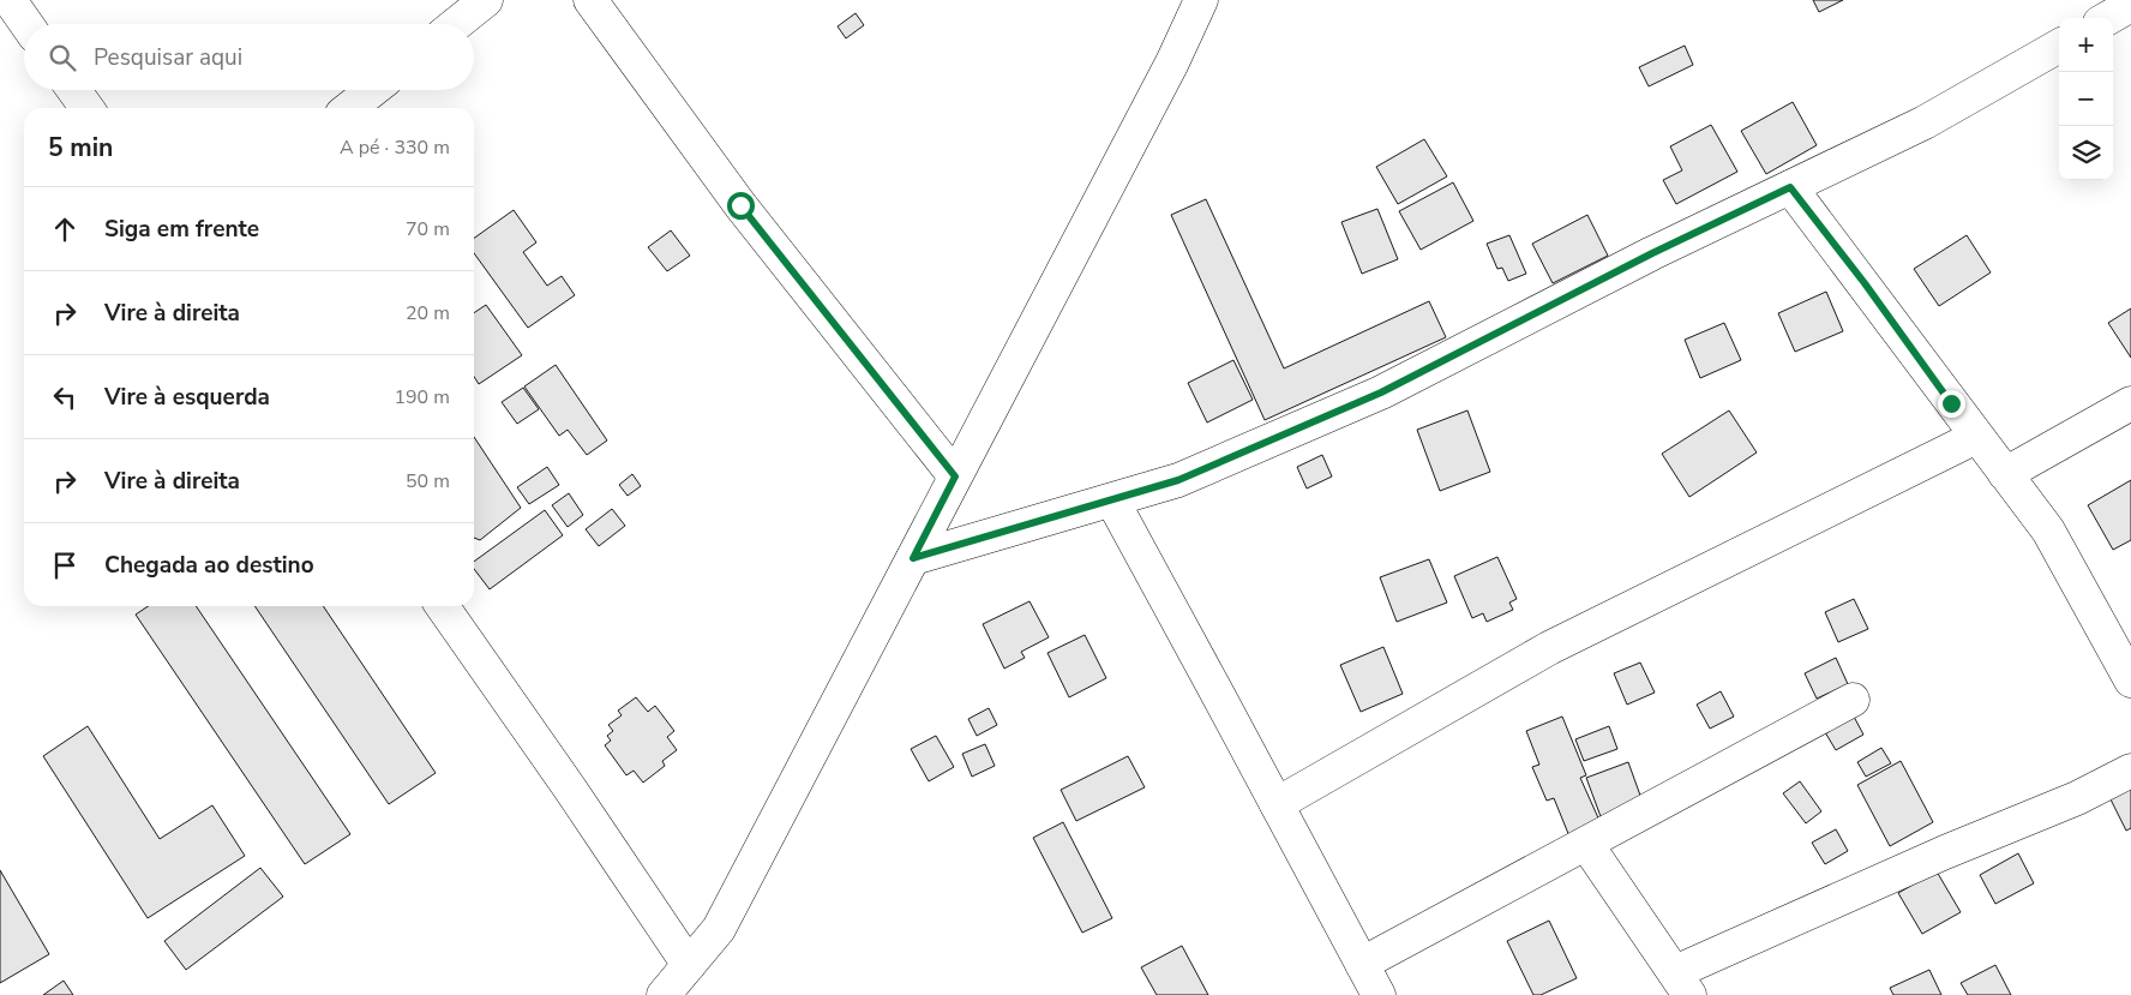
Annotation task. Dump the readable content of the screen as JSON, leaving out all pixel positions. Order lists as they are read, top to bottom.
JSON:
{
  "page": {
    "map_buttons": ["+", "−"],
    "search": "Pesquisar aqui",
    "heading": ["5 min", "A pé · 330 m"],
    "list": [
      ["Siga em frente", "70 m"],
      ["Vire à direita", "20 m"],
      ["Vire à esquerda", "190 m"],
      ["Vire à direita", "50 m"],
      "Chegada ao destino"
    ]
  }
}
